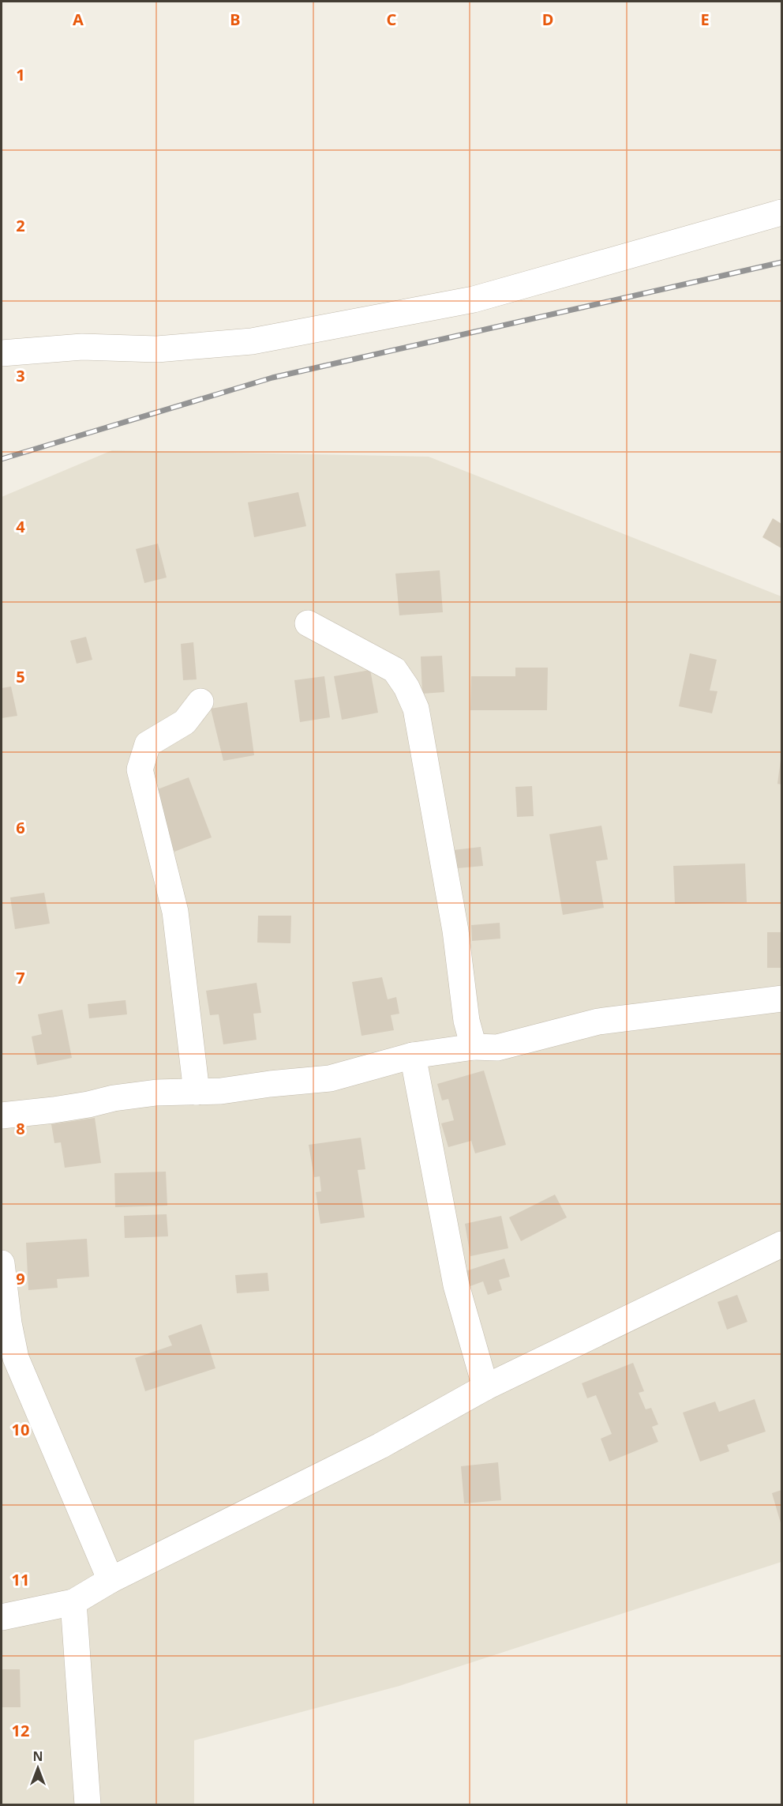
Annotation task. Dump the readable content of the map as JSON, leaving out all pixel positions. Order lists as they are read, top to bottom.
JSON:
{
  "north": "top",
  "grid": {
    "columns": [
      "A",
      "B",
      "C",
      "D",
      "E"
    ],
    "rows": [
      "1",
      "2",
      "3",
      "4",
      "5",
      "6",
      "7",
      "8",
      "9",
      "10",
      "11",
      "12"
    ]
  }
}
